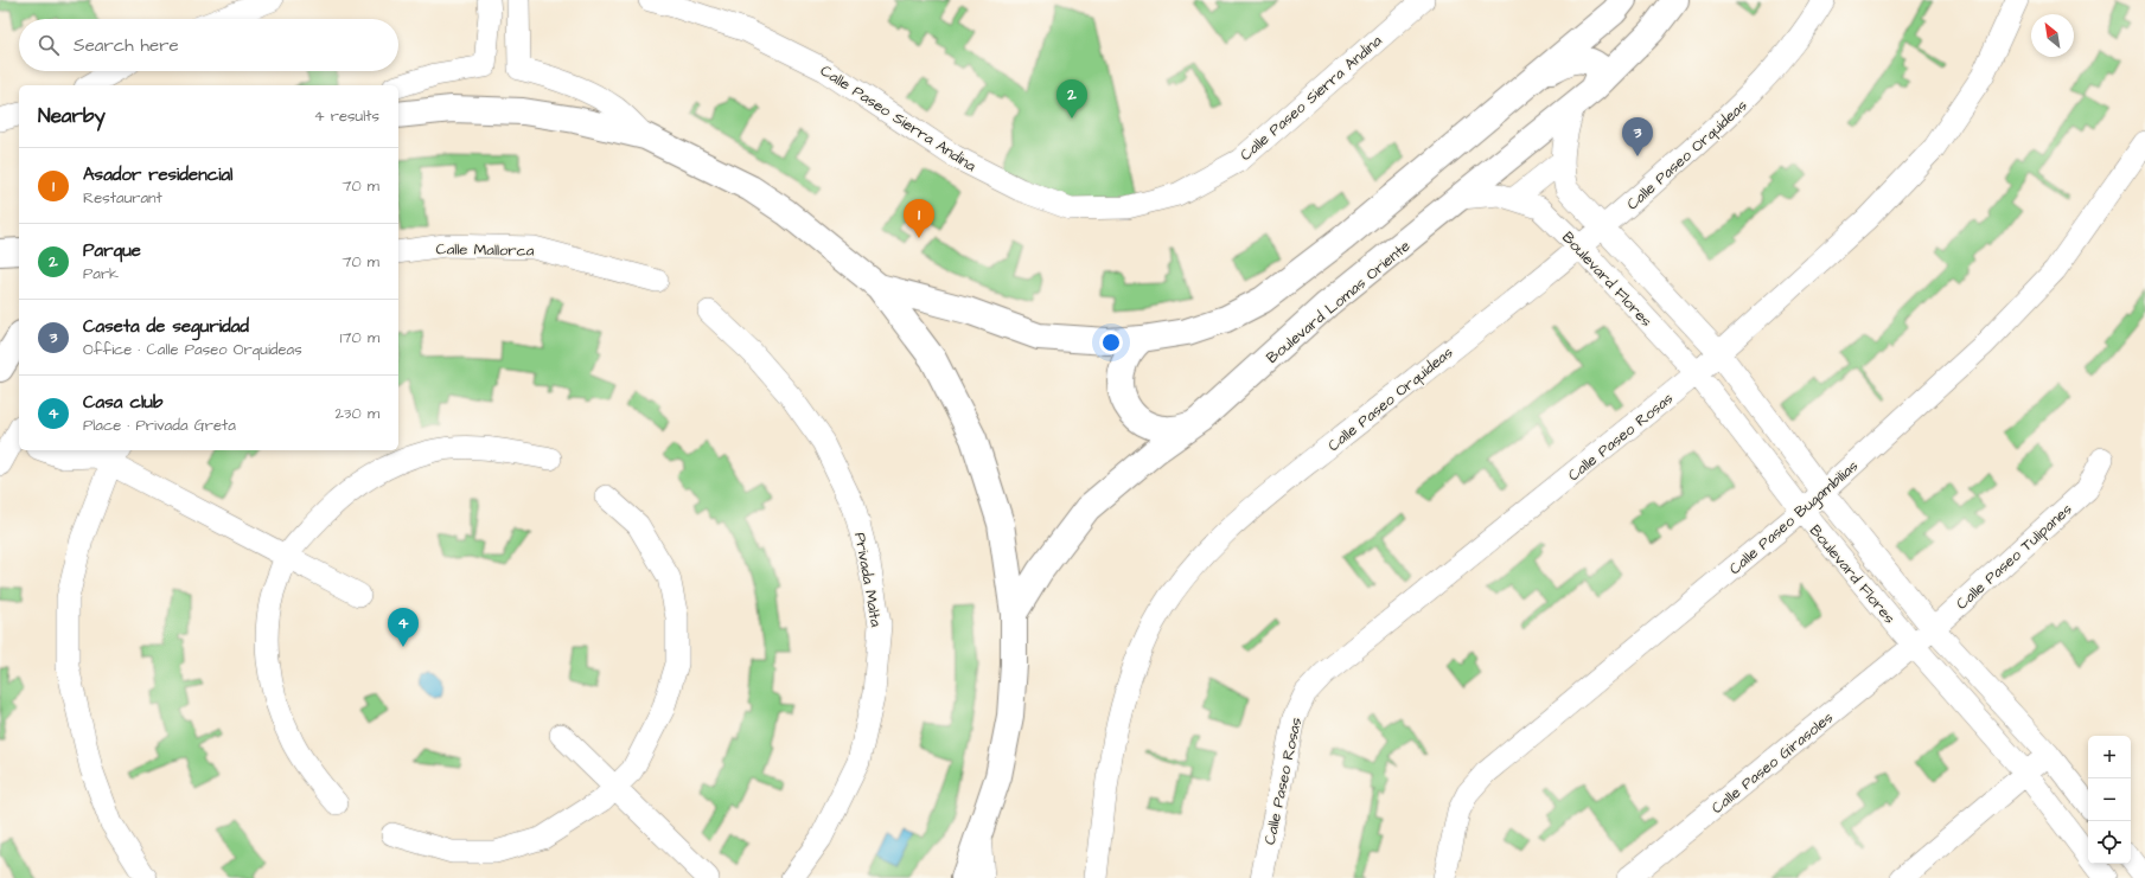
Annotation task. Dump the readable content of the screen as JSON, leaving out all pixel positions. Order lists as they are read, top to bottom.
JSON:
{
  "streets": {
    "street": [
      "Calle Paseo Sierra Andina",
      "Calle Paseo Orquídeas",
      "Calle Mallorca",
      "Boulevard Flores",
      "Boulevard Lomas Oriente",
      "Calle Paseo Rosas",
      "Calle Paseo Bugambilias",
      "Calle Paseo Tulipanes",
      "Privada Malta",
      "Calle Paseo Girasoles"
    ]
  },
  "crossings": [
    ["Calle Paseo Orquídeas", "Boulevard Flores"],
    ["Boulevard Flores", "Boulevard Lomas Oriente"],
    ["Boulevard Flores", "Calle Paseo Rosas"],
    ["Boulevard Flores", "Calle Paseo Bugambilias"],
    ["Boulevard Flores", "Calle Paseo Tulipanes"],
    ["Boulevard Flores", "Calle Paseo Girasoles"],
    ["Calle Paseo Tulipanes", "Calle Paseo Girasoles"]
  ],
  "north": "top left",
  "page": {
    "search": "Search here",
    "pins": [
      "2",
      "3",
      "1",
      "4"
    ],
    "heading": ["Nearby", "4 results"],
    "list": [
      {
        "mark": "1",
        "name": "Asador residencial",
        "note": "Restaurant",
        "value": "70 m"
      },
      {
        "mark": "2",
        "name": "Parque",
        "note": "Park",
        "value": "70 m"
      },
      {
        "mark": "3",
        "name": "Caseta de seguridad",
        "note": "Office · Calle Paseo Orquídeas",
        "value": "170 m"
      },
      {
        "mark": "4",
        "name": "Casa club",
        "note": "Place · Privada Greta",
        "value": "230 m"
      }
    ],
    "map_buttons": ["+", "−"]
  }
}
